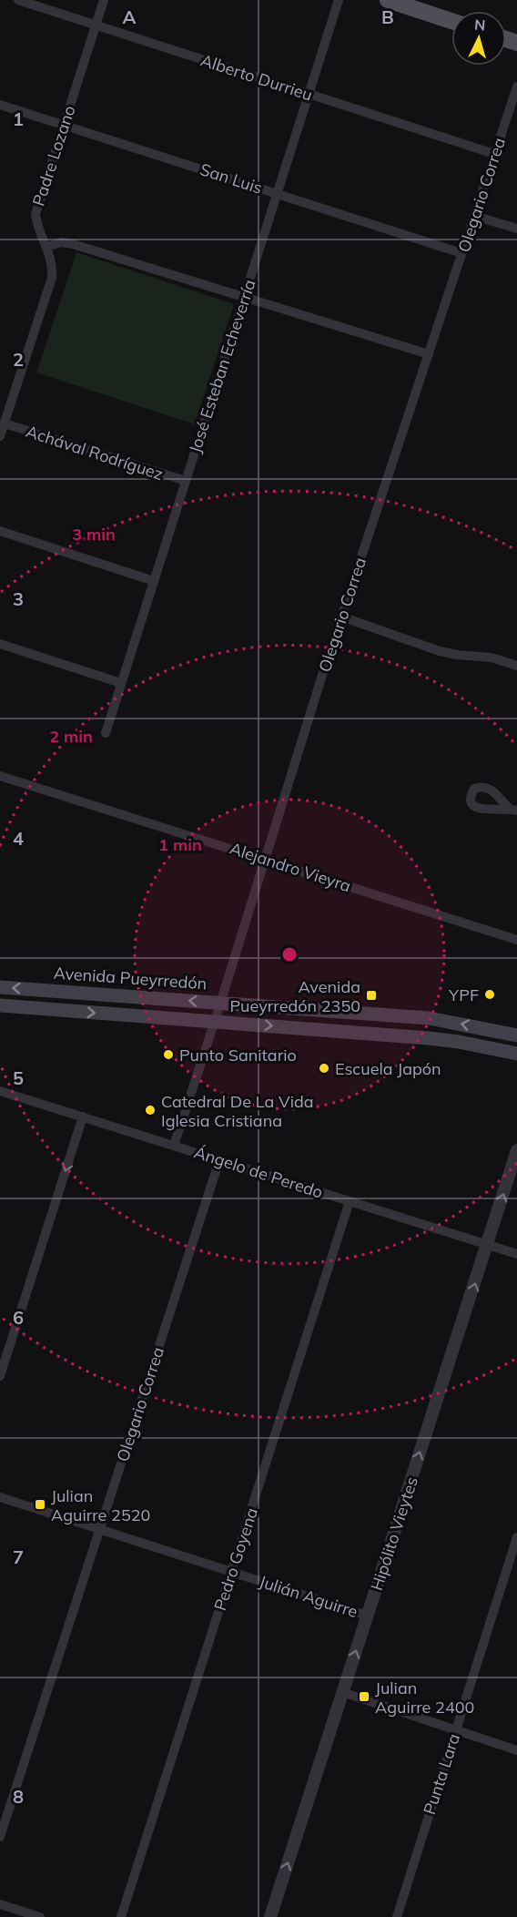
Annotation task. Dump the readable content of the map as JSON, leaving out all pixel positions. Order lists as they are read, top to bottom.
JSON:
{
  "streets": {
    "main road": ["Avenida Pueyrredón"],
    "street": [
      "Alberto Durrieu",
      "Padre Lozano",
      "San Luis",
      "Olegario Correa",
      "José Esteban Echeverría",
      "Achával Rodríguez",
      "Alejandro Vieyra",
      "Ángelo de Peredo",
      "Hipólito Vieytes",
      "Pedro Goyena",
      "Julián Aguirre",
      "Punta Lara"
    ]
  },
  "crossings": [
    ["Alberto Durrieu", "Padre Lozano"],
    ["Alberto Durrieu", "Olegario Correa"],
    ["Alberto Durrieu", "José Esteban Echeverría"],
    ["Padre Lozano", "San Luis"],
    ["Padre Lozano", "Achával Rodríguez"],
    ["San Luis", "Olegario Correa"],
    ["San Luis", "José Esteban Echeverría"],
    ["Olegario Correa", "Alejandro Vieyra"],
    ["Olegario Correa", "Avenida Pueyrredón"],
    ["Olegario Correa", "Ángelo de Peredo"],
    ["Olegario Correa", "Julián Aguirre"],
    ["José Esteban Echeverría", "Achával Rodríguez"],
    ["Ángelo de Peredo", "Hipólito Vieytes"],
    ["Ángelo de Peredo", "Pedro Goyena"],
    ["Hipólito Vieytes", "Julián Aguirre"],
    ["Pedro Goyena", "Julián Aguirre"]
  ],
  "one_way": ["Hipólito Vieytes"],
  "places": {
    "other": [
      "YPF",
      "Punto Sanitario",
      "Escuela Japón",
      "Catedral De La Vida Iglesia Cristiana"
    ],
    "transit": ["Avenida Pueyrredón 2350", "Julian Aguirre 2520", "Julian Aguirre 2400"]
  },
  "north": "top",
  "grid": {
    "columns": ["A", "B"],
    "rows": [
      "1",
      "2",
      "3",
      "4",
      "5",
      "6",
      "7",
      "8"
    ]
  },
  "rings": ["3 min", "2 min", "1 min"]
}
